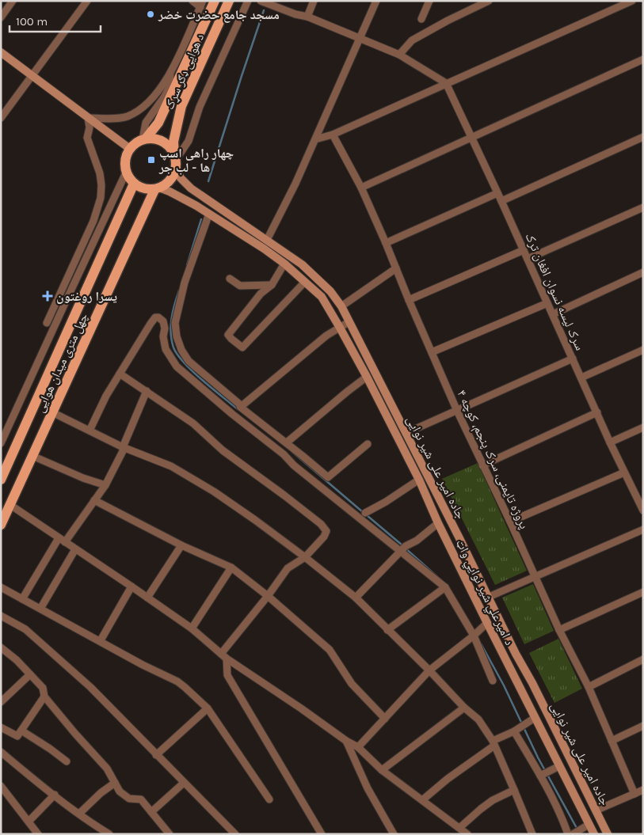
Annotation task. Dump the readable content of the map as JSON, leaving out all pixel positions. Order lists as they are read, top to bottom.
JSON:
{
  "streets": {
    "main road": [
      "د هوایی ډګر سړک",
      "چهل متری میدان هوایی",
      "جاده امیر علی شیر نوایی",
      "د امیرعلي شیر نوايي واټ"
    ],
    "street": ["سرک لیسه نسوان افغان‌ ترک", "پروژه تایمنی، سرک پنجم، کوچه ۴"]
  },
  "crossings": [
    ["د هوایی ډګر سړک", "چهل متری میدان هوایی"],
    ["د هوایی ډګر سړک", "جاده امیر علی شیر نوایی"],
    ["د هوایی ډګر سړک", "د امیرعلي شیر نوايي واټ"],
    ["چهل متری میدان هوایی", "جاده امیر علی شیر نوایی"],
    ["چهل متری میدان هوایی", "د امیرعلي شیر نوايي واټ"],
    ["جاده امیر علی شیر نوایی", "د امیرعلي شیر نوايي واټ"]
  ],
  "places": {
    "other": ["مسجد جامع حضرت خضر"],
    "transit": ["چهار راهی اسپ ها - لب جر"],
    "health": ["یسرا روغتون"]
  },
  "scale_bar": "100 m"
}
